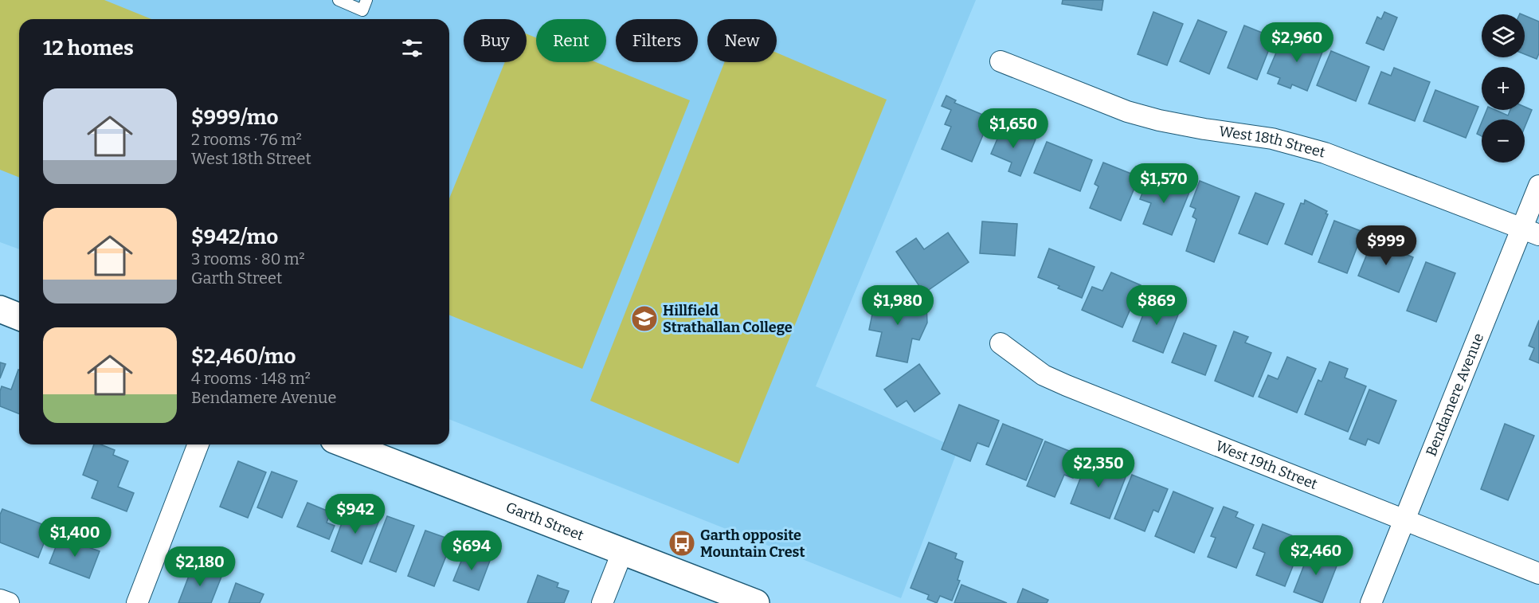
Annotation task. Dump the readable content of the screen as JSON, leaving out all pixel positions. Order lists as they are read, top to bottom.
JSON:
{
  "streets": {
    "main road": ["Garth Street"],
    "street": ["West 18th Street", "Bendamere Avenue", "West 19th Street"]
  },
  "crossings": [
    ["West 18th Street", "Bendamere Avenue"],
    ["Bendamere Avenue", "West 19th Street"]
  ],
  "places": {
    "school or university": ["Hillfield Strathallan College"],
    "bus stop": ["Garth opposite Mountain Crest"]
  },
  "page": {
    "map_buttons": ["+", "−"],
    "chip": [
      "Buy",
      "Rent",
      "Filters",
      "New"
    ],
    "heading": "12 homes",
    "price": [
      "$2,960",
      "$1,650",
      "$1,570",
      "$999",
      "$1,980",
      "$869",
      "$2,350",
      "$942",
      "$1,400",
      "$694",
      "$2,460",
      "$2,180"
    ],
    "list": [
      {
        "name": "$999/mo",
        "note": "2 rooms · 76 m² · West 18th Street"
      },
      {
        "name": "$942/mo",
        "note": "3 rooms · 80 m² · Garth Street"
      },
      {
        "name": "$2,460/mo",
        "note": "4 rooms · 148 m² · Bendamere Avenue"
      }
    ]
  }
}
